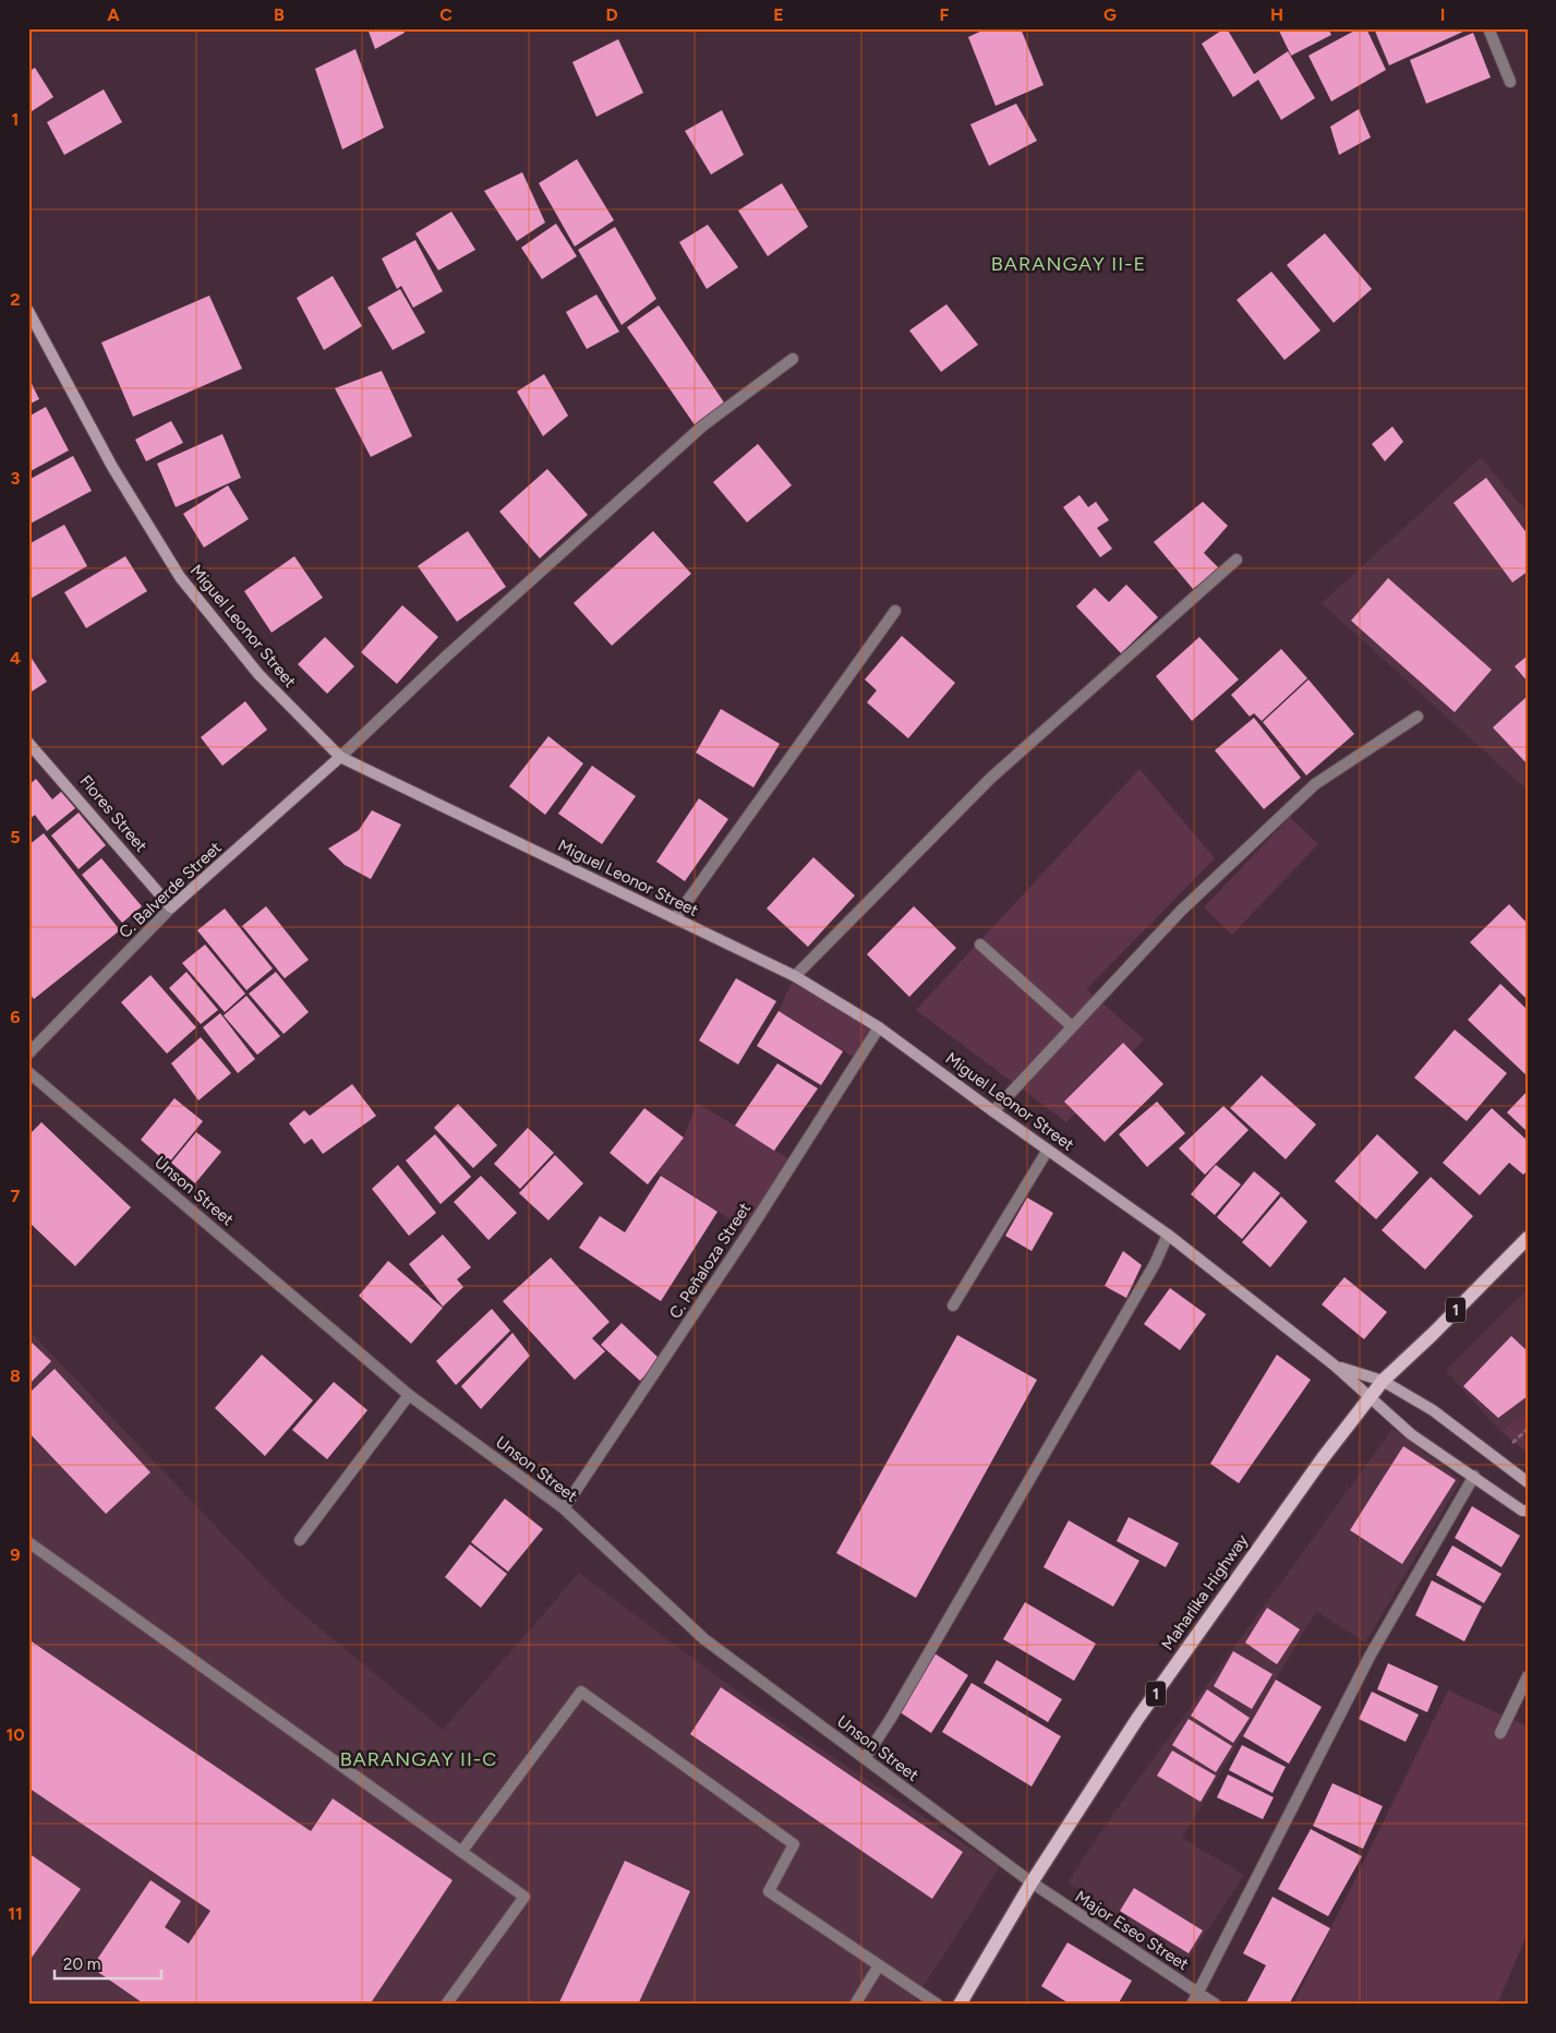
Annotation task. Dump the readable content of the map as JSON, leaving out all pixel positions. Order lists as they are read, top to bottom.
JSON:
{
  "streets": {
    "main road": ["1", "Maharlika Highway"],
    "street": [
      "Miguel Leonor Street",
      "Flores Street",
      "C. Balverde Street",
      "Unson Street",
      "C. Peñaloza Street",
      "Major Eseo Street"
    ]
  },
  "crossings": [
    ["Miguel Leonor Street", "C. Balverde Street"],
    ["Miguel Leonor Street", "C. Peñaloza Street"],
    ["Miguel Leonor Street", "Maharlika Highway"],
    ["Flores Street", "C. Balverde Street"],
    ["Unson Street", "C. Peñaloza Street"],
    ["Unson Street", "Maharlika Highway"],
    ["Unson Street", "Major Eseo Street"],
    ["Maharlika Highway", "Major Eseo Street"]
  ],
  "districts": ["BARANGAY II-E", "BARANGAY II-C"],
  "scale_bar": "20 m",
  "grid": {
    "columns": [
      "A",
      "B",
      "C",
      "D",
      "E",
      "F",
      "G",
      "H",
      "I"
    ],
    "rows": [
      "1",
      "2",
      "3",
      "4",
      "5",
      "6",
      "7",
      "8",
      "9",
      "10",
      "11"
    ]
  }
}
